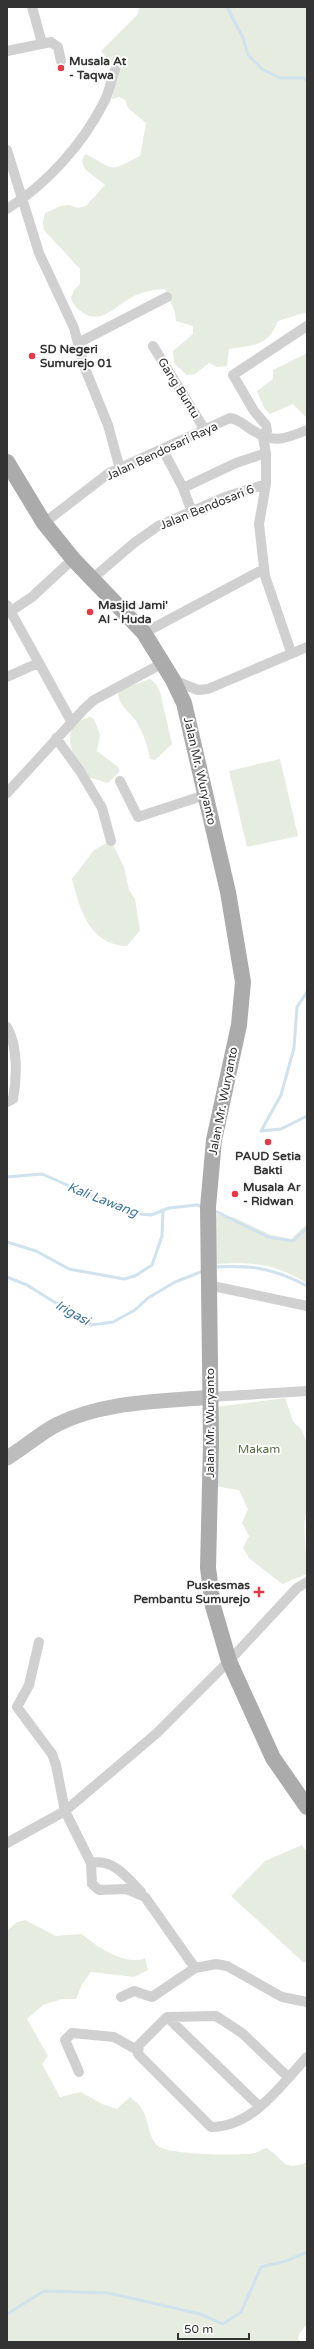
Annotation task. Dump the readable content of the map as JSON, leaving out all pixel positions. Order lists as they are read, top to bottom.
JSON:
{
  "streets": {
    "main road": ["Jalan Mr. Wuryanto"],
    "street": ["Gang Buntu", "Jalan Bendosari Raya", "Jalan Bendosari 6"]
  },
  "crossings": [
    ["Gang Buntu", "Jalan Bendosari Raya"],
    ["Jalan Bendosari Raya", "Jalan Mr. Wuryanto"],
    ["Jalan Bendosari 6", "Jalan Mr. Wuryanto"]
  ],
  "water": ["Kali Lawang", "Irigasi"],
  "parks": ["Makam"],
  "places": {
    "other": [
      "Musala At - Taqwa",
      "SD Negeri Sumurejo 01",
      "Masjid Jami' Al - Huda",
      "PAUD Setia Bakti",
      "Musala Ar - Ridwan"
    ],
    "health": ["Puskesmas Pembantu Sumurejo"]
  },
  "scale_bar": "50 m"
}
